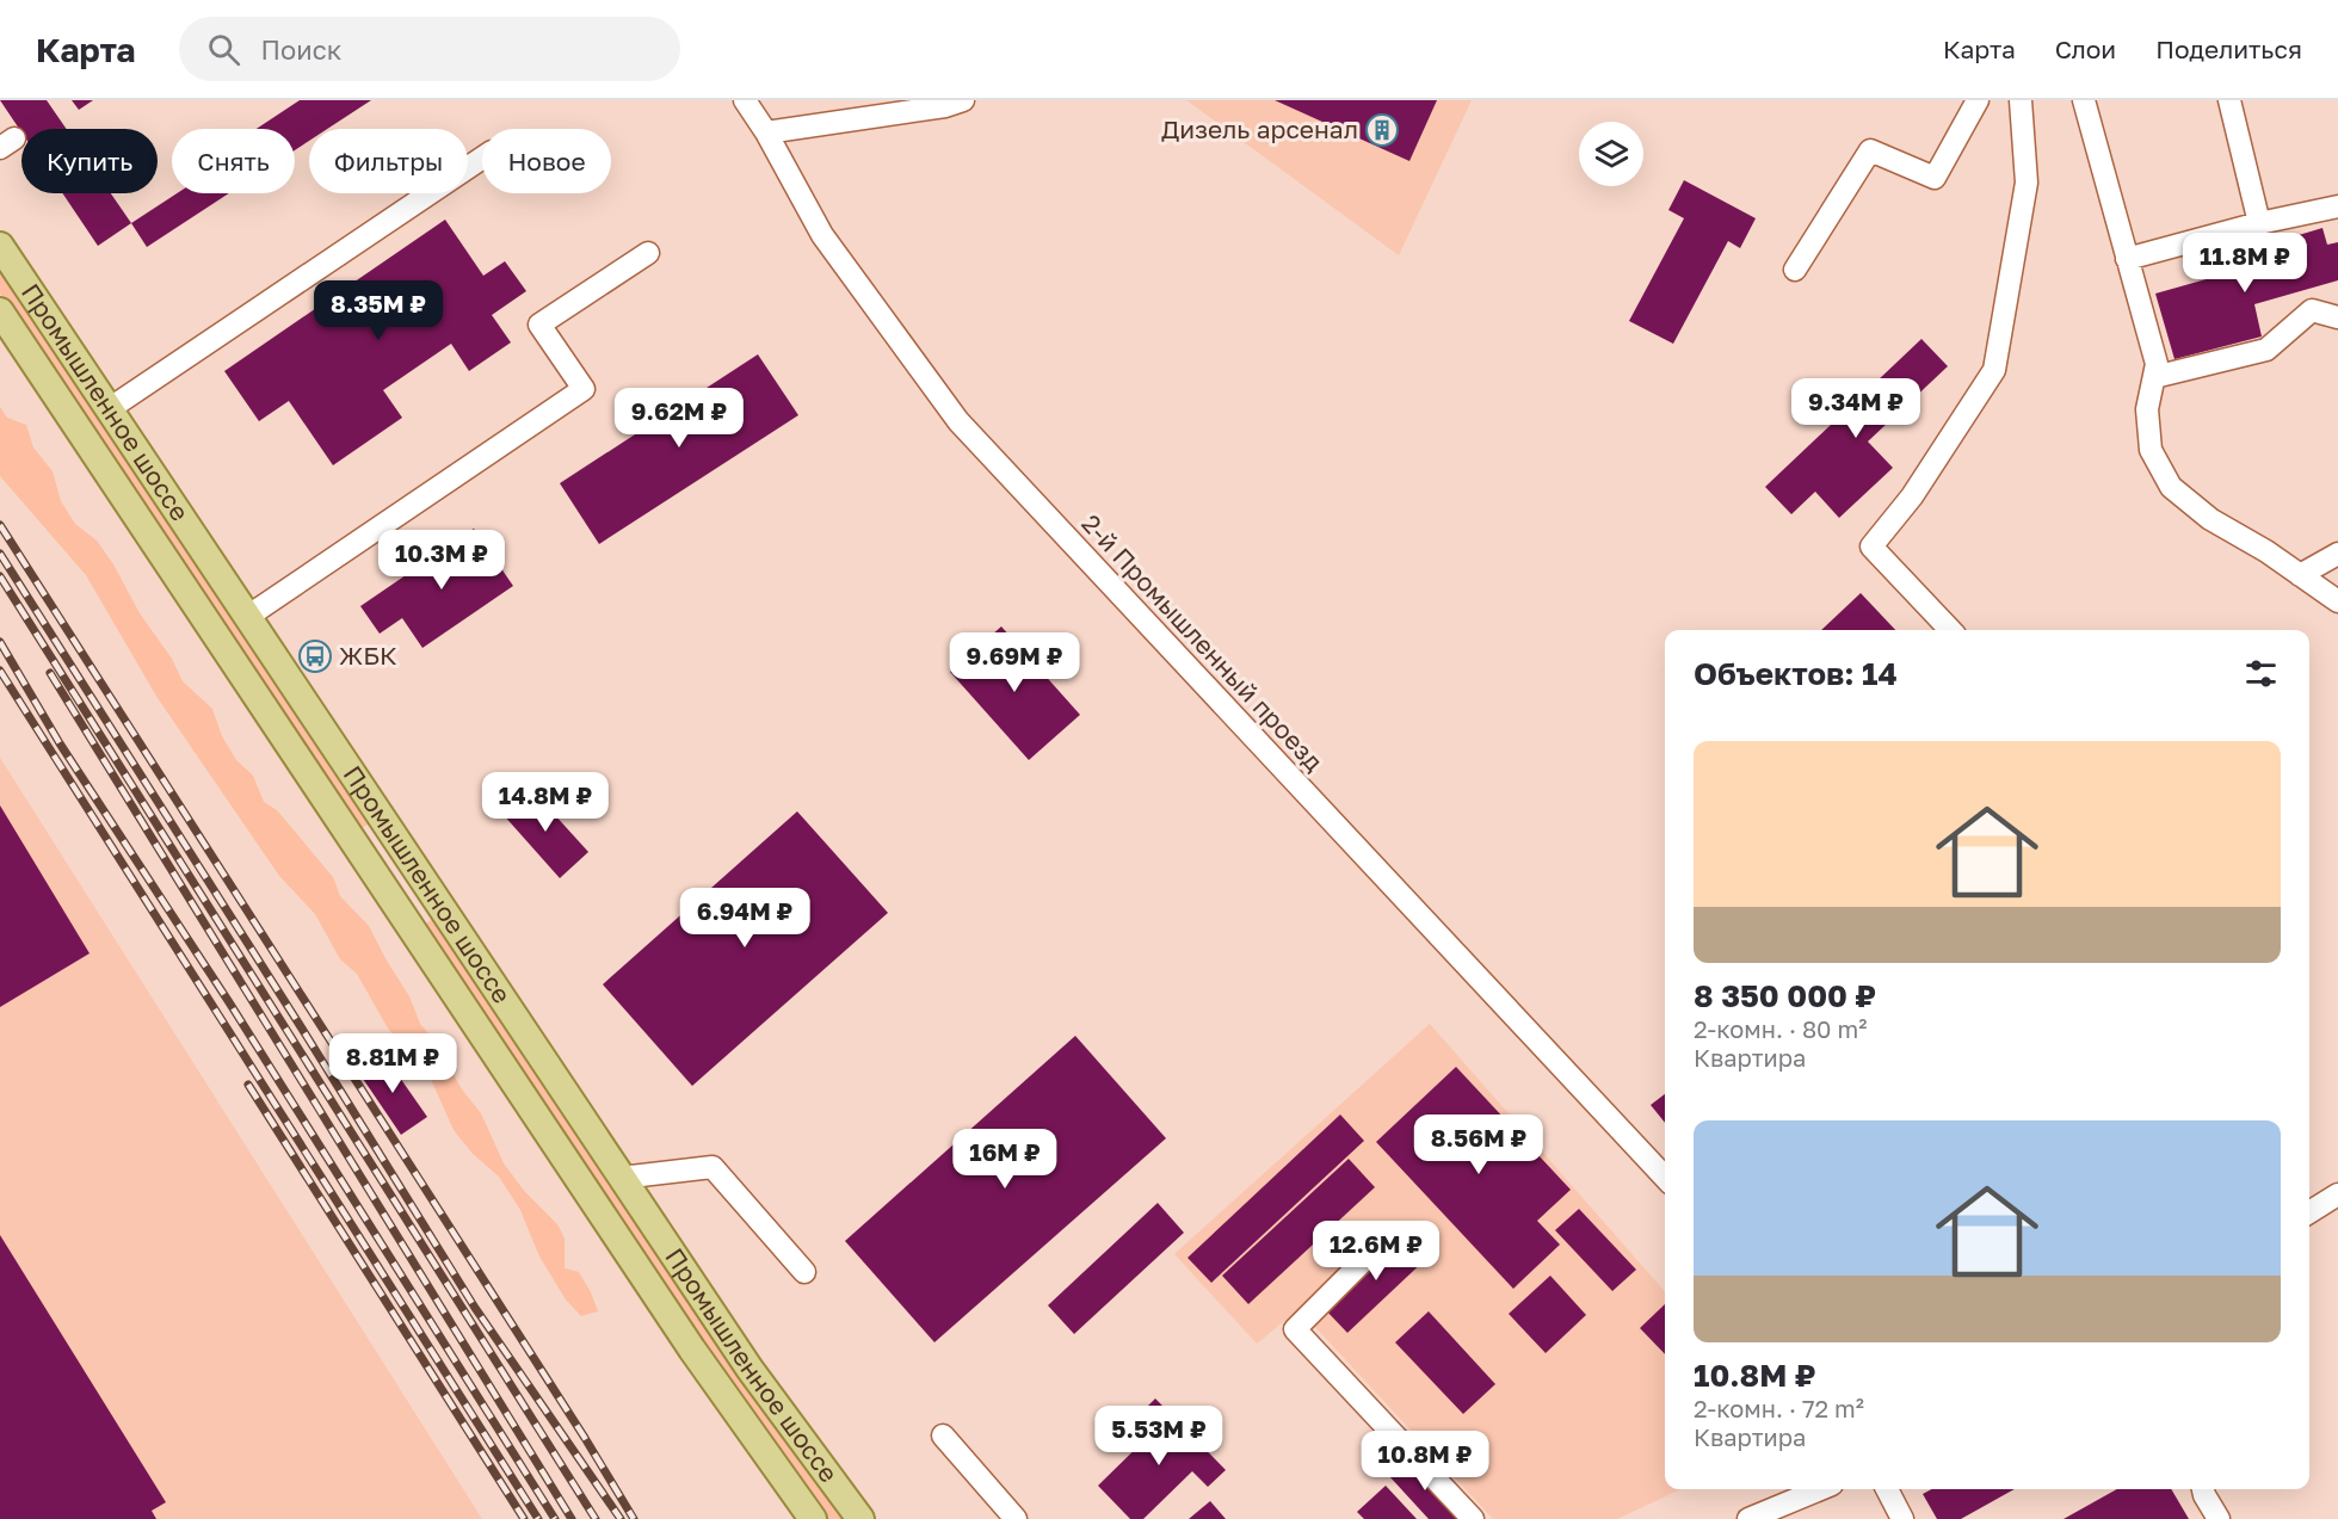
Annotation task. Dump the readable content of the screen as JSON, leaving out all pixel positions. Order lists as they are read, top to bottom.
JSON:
{
  "streets": {
    "main road": ["Промышленное шоссе"],
    "lane": ["2-й Промышленный проезд"]
  },
  "places": {
    "building": ["Дизель арсенал"],
    "bus stop": ["ЖБК"]
  },
  "page": {
    "header": "Карта",
    "search": "Поиск",
    "nav": ["Карта", "Слои", "Поделиться"],
    "chip": [
      "Купить",
      "Снять",
      "Фильтры",
      "Новое"
    ],
    "price": [
      "11.8M ₽",
      "8.35M ₽",
      "9.34M ₽",
      "9.62M ₽",
      "10.3M ₽",
      "9.69M ₽",
      "14.8M ₽",
      "6.94M ₽",
      "8.81M ₽",
      "8.56M ₽",
      "16M ₽",
      "12.6M ₽",
      "5.53M ₽",
      "10.8M ₽"
    ],
    "heading": "Объектов: 14",
    "list": [
      {
        "name": "8 350 000 ₽",
        "note": "2-комн. · 80 m² · Квартира"
      },
      {
        "name": "10.8M ₽",
        "note": "2-комн. · 72 m² · Квартира"
      }
    ]
  }
}
